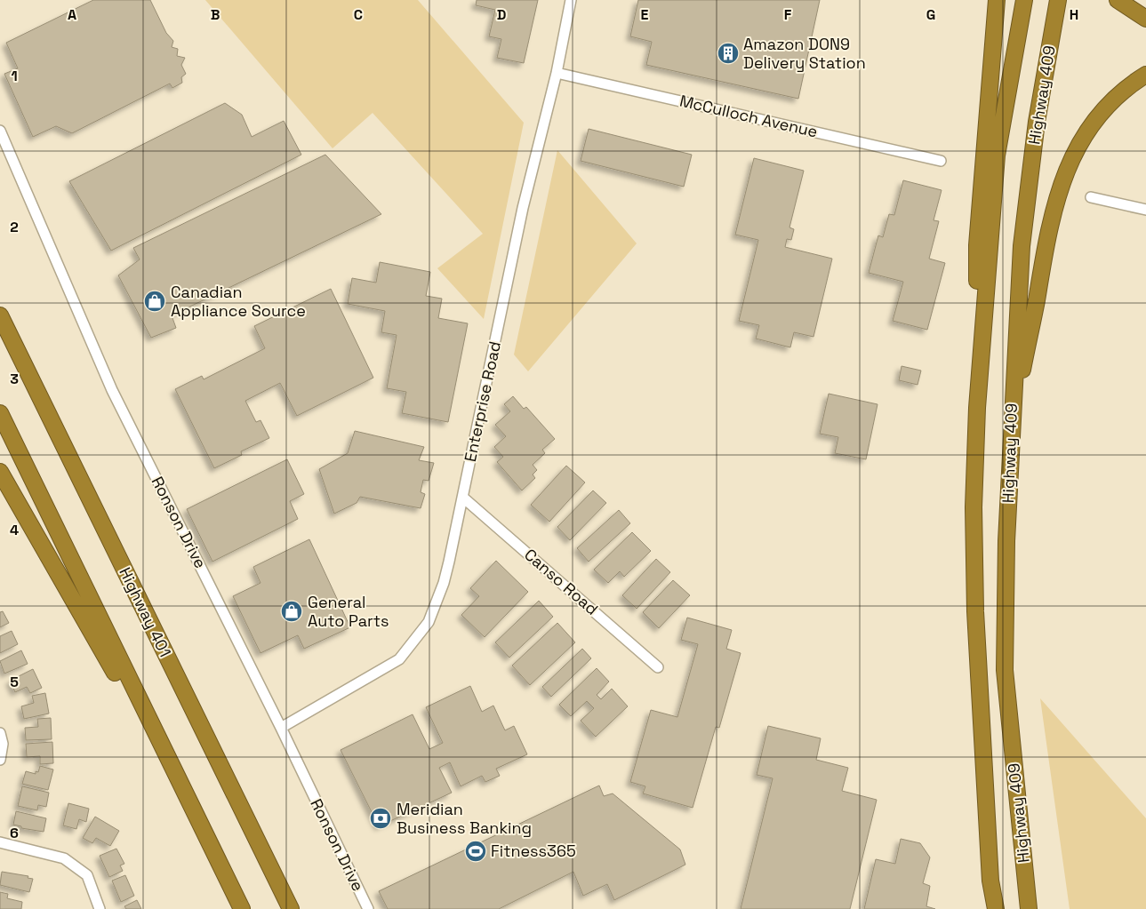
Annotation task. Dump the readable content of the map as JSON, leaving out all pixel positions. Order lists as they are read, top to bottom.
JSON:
{
  "streets": {
    "highway": ["Highway 409", "Highway 401"],
    "street": [
      "McCulloch Avenue",
      "Enterprise Road",
      "Ronson Drive",
      "Canso Road"
    ]
  },
  "crossings": [
    ["McCulloch Avenue", "Enterprise Road"],
    ["Enterprise Road", "Ronson Drive"],
    ["Enterprise Road", "Canso Road"]
  ],
  "places": {
    "building": ["Amazon DON9 Delivery Station"],
    "shop": ["Canadian Appliance Source", "General Auto Parts"],
    "bank": ["Meridian Business Banking"],
    "sports": ["Fitness365"]
  },
  "grid": {
    "columns": [
      "A",
      "B",
      "C",
      "D",
      "E",
      "F",
      "G",
      "H"
    ],
    "rows": [
      "1",
      "2",
      "3",
      "4",
      "5",
      "6"
    ]
  }
}
